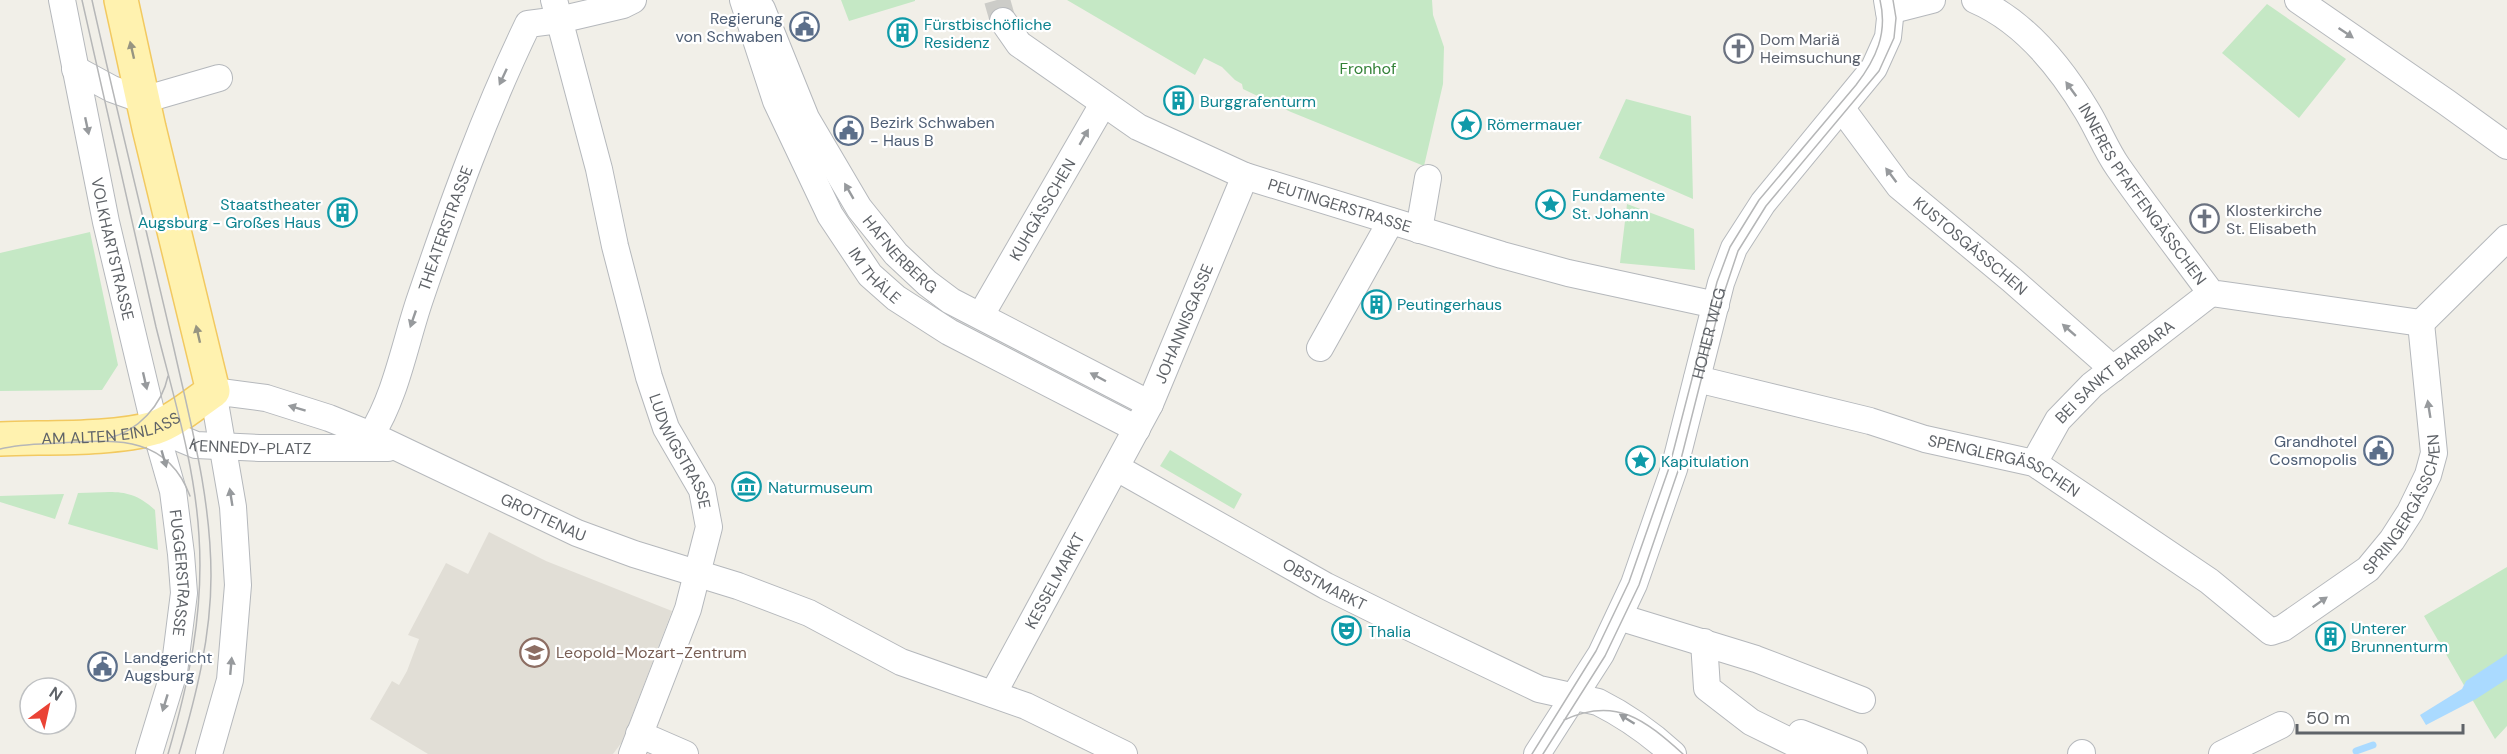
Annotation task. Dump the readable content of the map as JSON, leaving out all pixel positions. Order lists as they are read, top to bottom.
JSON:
{
  "streets": {
    "main road": ["AM ALTEN EINLASS"],
    "street": [
      "INNERES PFAFFENGÄSSCHEN",
      "PEUTINGERSTRASSE",
      "KUHGÄSSCHEN",
      "THEATERSTRASSE",
      "KUSTOSGÄSSCHEN",
      "VOLKHARTSTRASSE",
      "HAFNERBERG",
      "IM THÄLE",
      "JOHANNISGASSE",
      "HOHER WEG",
      "BEI SANKT BARBARA",
      "KENNEDY-PLATZ",
      "LUDWIGSTRASSE",
      "SPENGLERGÄSSCHEN",
      "SPRINGERGÄSSCHEN",
      "GROTTENAU",
      "FUGGERSTRASSE",
      "KESSELMARKT",
      "OBSTMARKT"
    ]
  },
  "crossings": [
    ["INNERES PFAFFENGÄSSCHEN", "BEI SANKT BARBARA"],
    ["INNERES PFAFFENGÄSSCHEN", "SPRINGERGÄSSCHEN"],
    ["PEUTINGERSTRASSE", "KUHGÄSSCHEN"],
    ["PEUTINGERSTRASSE", "JOHANNISGASSE"],
    ["PEUTINGERSTRASSE", "HOHER WEG"],
    ["KUHGÄSSCHEN", "HAFNERBERG"],
    ["THEATERSTRASSE", "KENNEDY-PLATZ"],
    ["THEATERSTRASSE", "LUDWIGSTRASSE"],
    ["KUSTOSGÄSSCHEN", "HOHER WEG"],
    ["KUSTOSGÄSSCHEN", "BEI SANKT BARBARA"],
    ["VOLKHARTSTRASSE", "AM ALTEN EINLASS"],
    ["VOLKHARTSTRASSE", "KENNEDY-PLATZ"],
    ["VOLKHARTSTRASSE", "FUGGERSTRASSE"],
    ["HAFNERBERG", "JOHANNISGASSE"],
    ["IM THÄLE", "JOHANNISGASSE"],
    ["JOHANNISGASSE", "KESSELMARKT"],
    ["JOHANNISGASSE", "OBSTMARKT"],
    ["HOHER WEG", "SPENGLERGÄSSCHEN"],
    ["HOHER WEG", "OBSTMARKT"],
    ["BEI SANKT BARBARA", "SPENGLERGÄSSCHEN"],
    ["AM ALTEN EINLASS", "KENNEDY-PLATZ"],
    ["AM ALTEN EINLASS", "FUGGERSTRASSE"],
    ["KENNEDY-PLATZ", "GROTTENAU"],
    ["KENNEDY-PLATZ", "FUGGERSTRASSE"],
    ["LUDWIGSTRASSE", "GROTTENAU"],
    ["SPENGLERGÄSSCHEN", "SPRINGERGÄSSCHEN"],
    ["KESSELMARKT", "OBSTMARKT"]
  ],
  "one_way": [
    "INNERES PFAFFENGÄSSCHEN",
    "KUHGÄSSCHEN",
    "THEATERSTRASSE",
    "KUSTOSGÄSSCHEN",
    "VOLKHARTSTRASSE",
    "HAFNERBERG",
    "SPRINGERGÄSSCHEN"
  ],
  "parks": ["Fronhof"],
  "places": {
    "public building": [
      "Regierung von Schwaben",
      "Bezirk Schwaben - Haus B",
      "Grandhotel Cosmopolis",
      "Landgericht Augsburg"
    ],
    "building": [
      "Fürstbischöfliche Residenz",
      "Burggrafenturm",
      "Staatstheater Augsburg - Großes Haus",
      "Peutingerhaus",
      "Unterer Brunnenturm"
    ],
    "church": ["Dom Mariä Heimsuchung", "Klosterkirche St. Elisabeth"],
    "place": ["Römermauer", "Fundamente St. Johann", "Kapitulation"],
    "museum": ["Naturmuseum"],
    "theatre": ["Thalia"],
    "school or university": ["Leopold-Mozart-Zentrum"]
  },
  "scale_bar": "50 m",
  "north": "top right"
}
